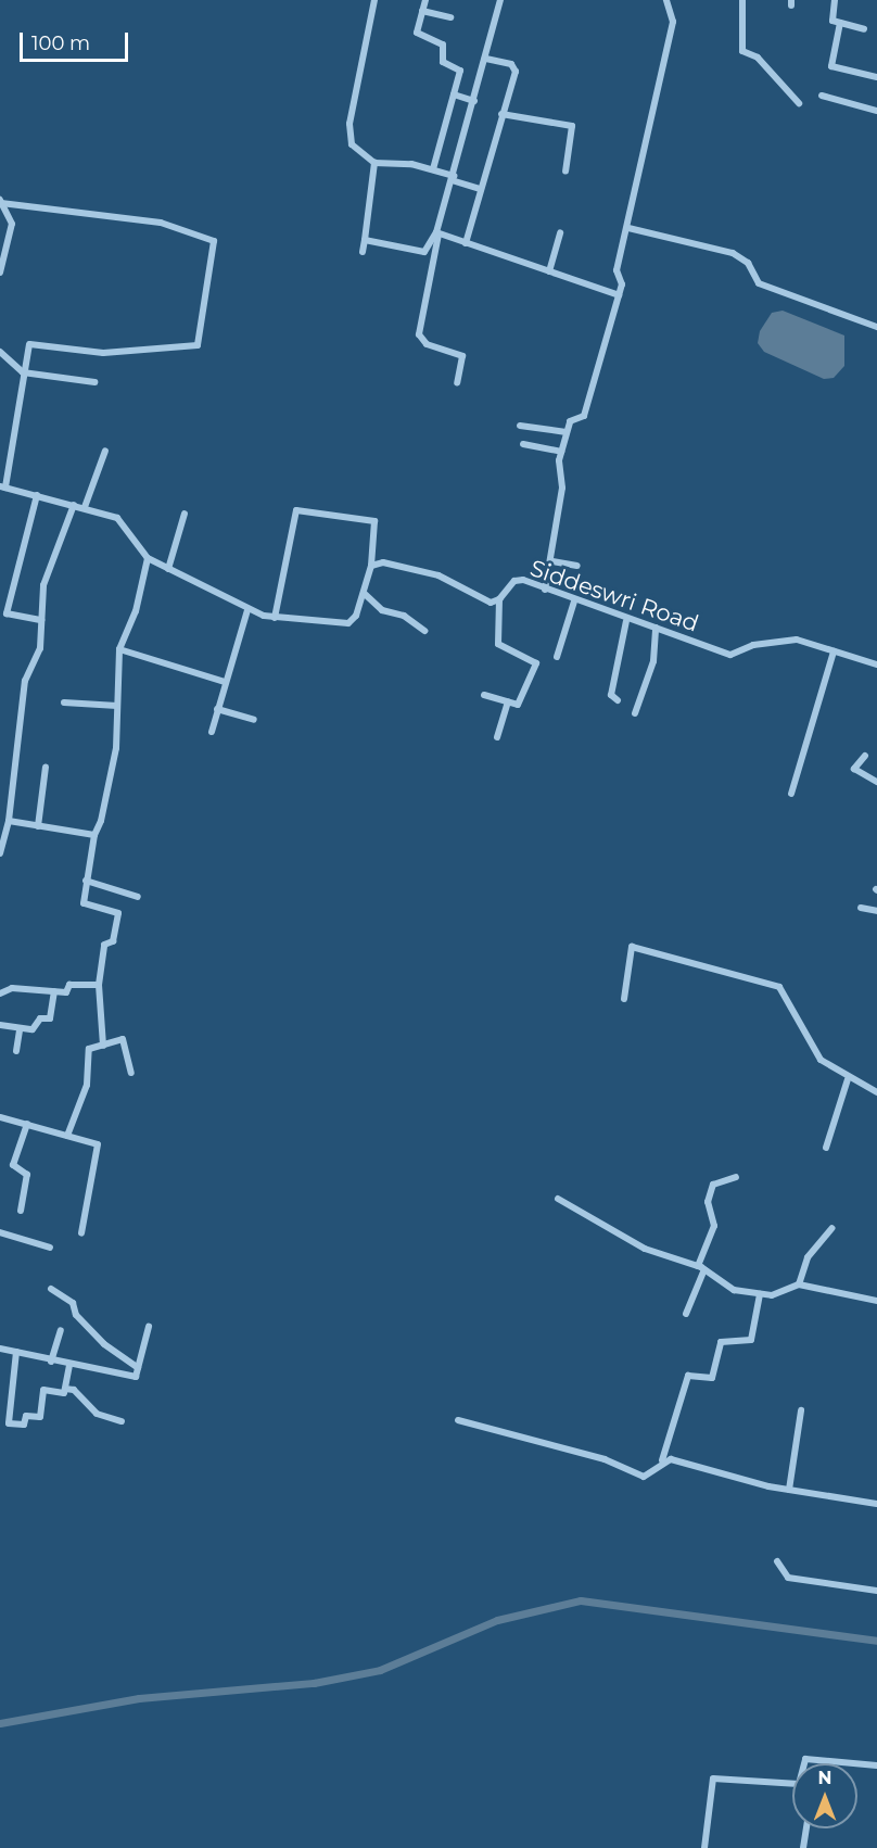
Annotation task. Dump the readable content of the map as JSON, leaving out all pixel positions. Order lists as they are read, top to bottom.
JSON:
{
  "streets": {
    "street": ["Siddeswri Road"]
  },
  "scale_bar": "100 m",
  "north": "top"
}
